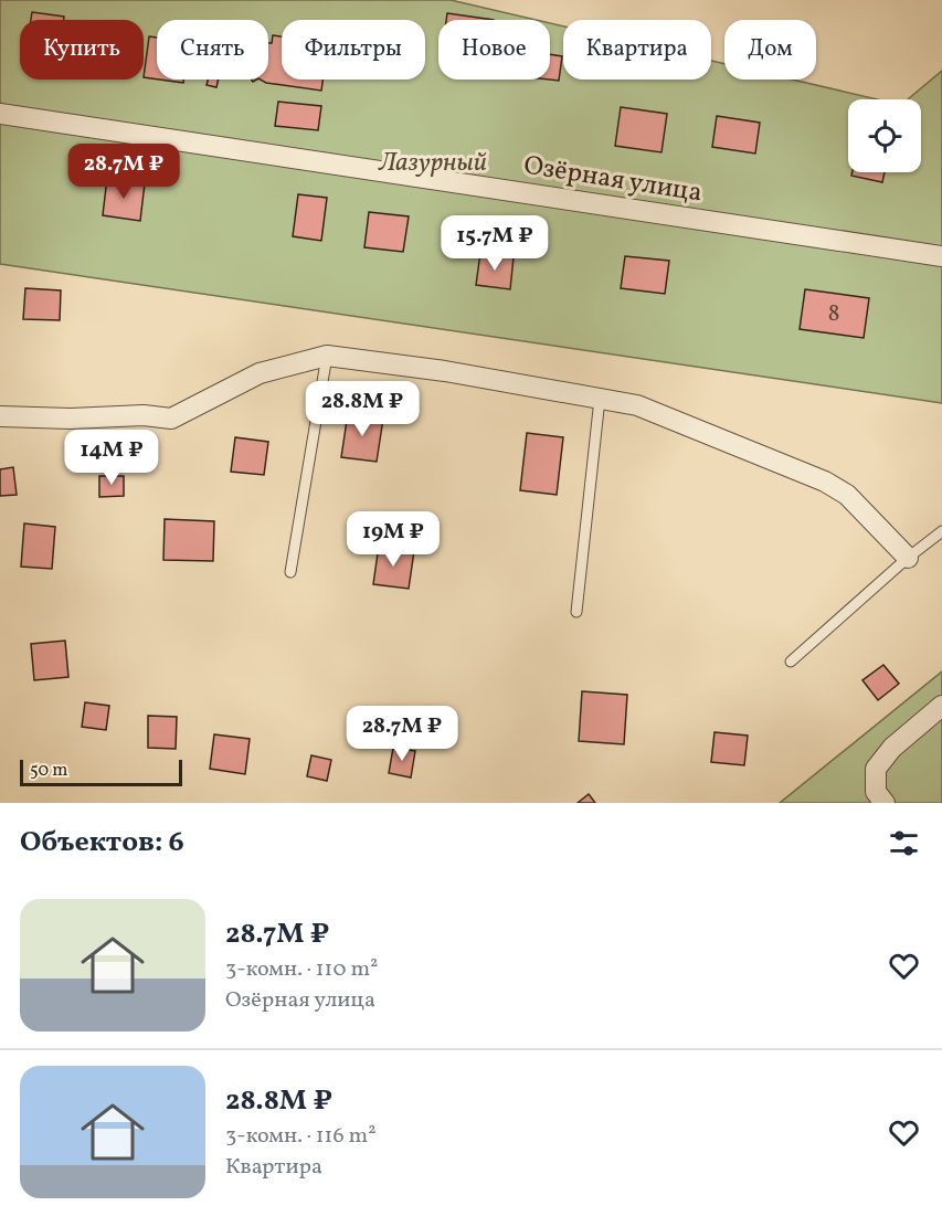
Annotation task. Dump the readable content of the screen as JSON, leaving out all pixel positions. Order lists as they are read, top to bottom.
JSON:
{
  "streets": {
    "street": ["Озёрная улица"]
  },
  "parks": ["Лазурный"],
  "house_numbers": ["8"],
  "scale_bar": "50 m",
  "page": {
    "chip": [
      "Купить",
      "Снять",
      "Фильтры",
      "Новое",
      "Квартира",
      "Дом"
    ],
    "price": [
      "28.7M ₽",
      "15.7M ₽",
      "28.8M ₽",
      "14M ₽",
      "19M ₽",
      "28.7M ₽"
    ],
    "scale": "50 m",
    "heading": "Объектов: 6",
    "list": [
      {
        "name": "28.7M ₽",
        "note": "3-комн. · 110 m² · Озёрная улица"
      },
      {
        "name": "28.8M ₽",
        "note": "3-комн. · 116 m² · Квартира"
      }
    ]
  }
}
